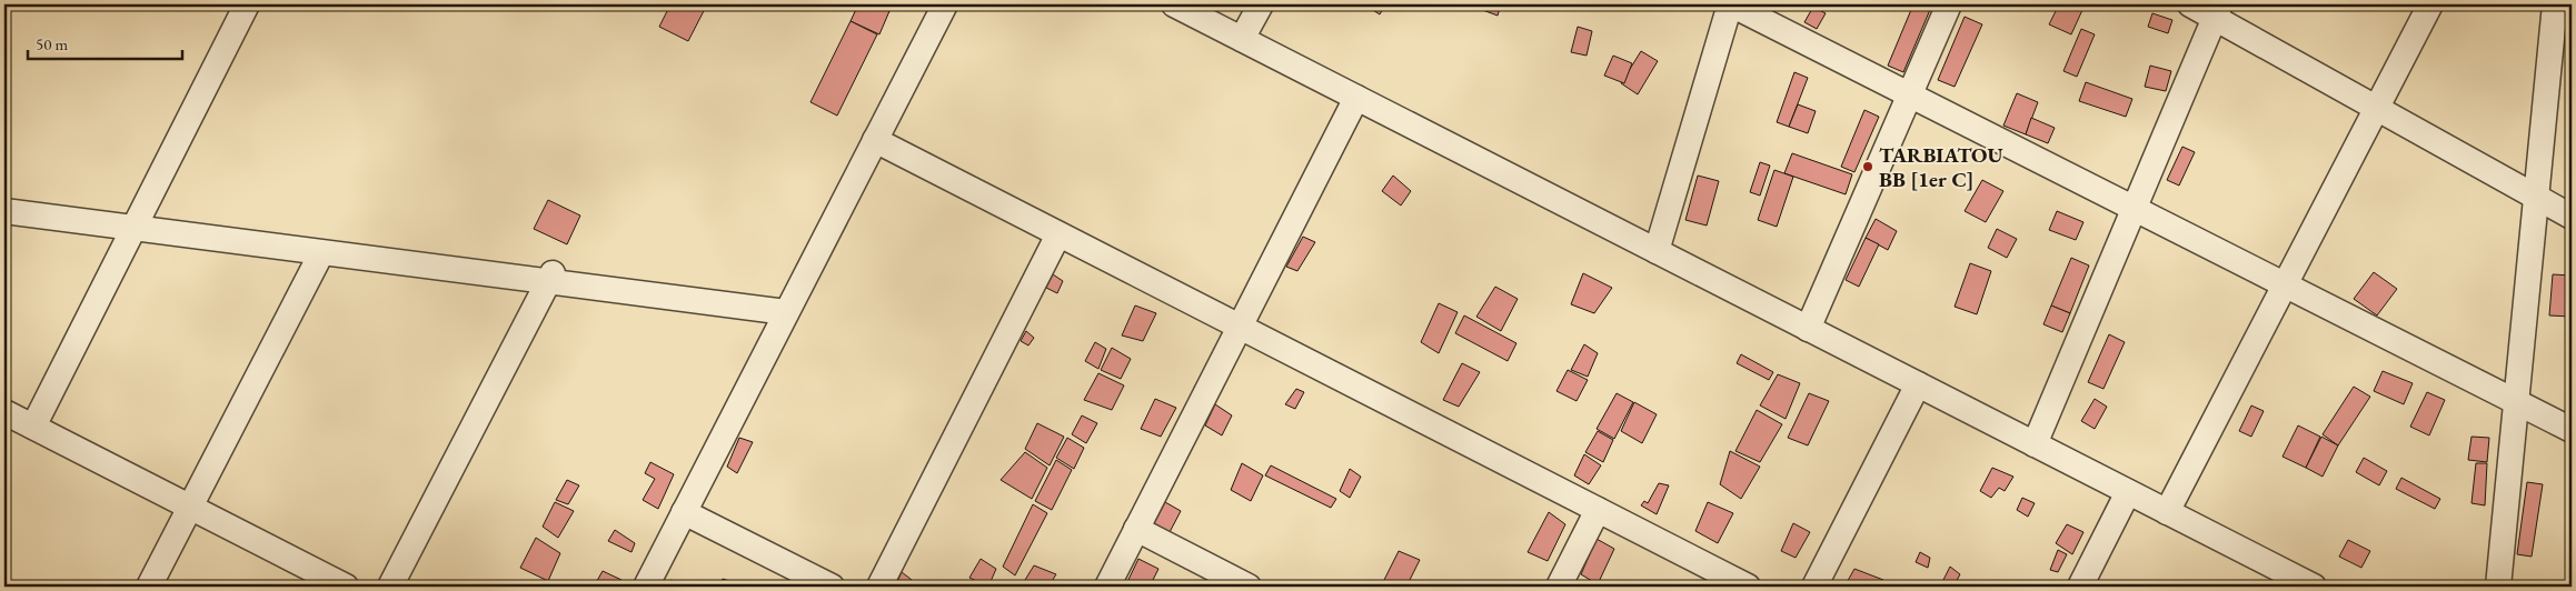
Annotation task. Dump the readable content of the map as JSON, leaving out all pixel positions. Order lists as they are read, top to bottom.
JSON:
{
  "places": ["TARBIATOU BB [1er C]"],
  "scale_bar": "50 m"
}
